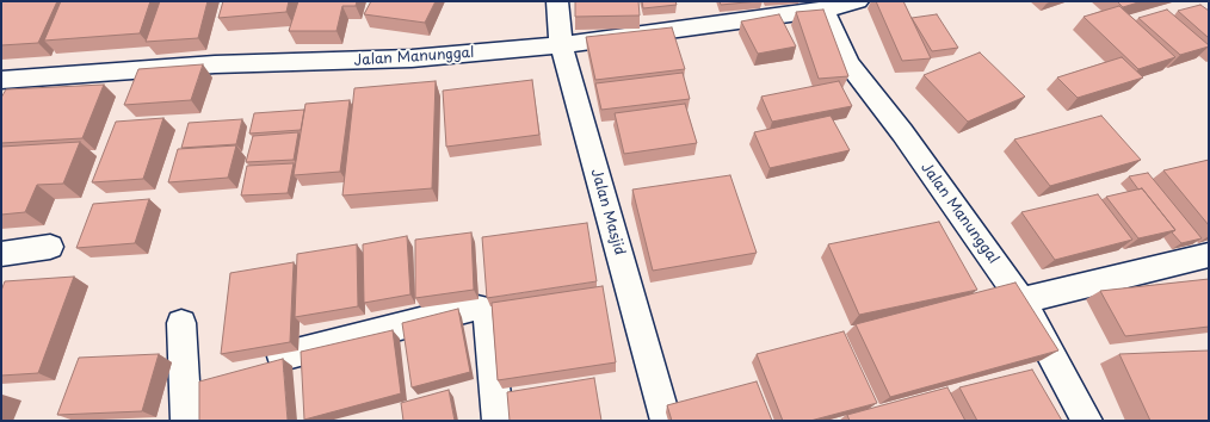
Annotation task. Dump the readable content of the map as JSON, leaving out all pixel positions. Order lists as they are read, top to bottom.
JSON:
{
  "streets": {
    "street": ["Jalan Manunggal", "Jalan Masjid"]
  },
  "crossings": [
    ["Jalan Manunggal", "Jalan Masjid"]
  ]
}
